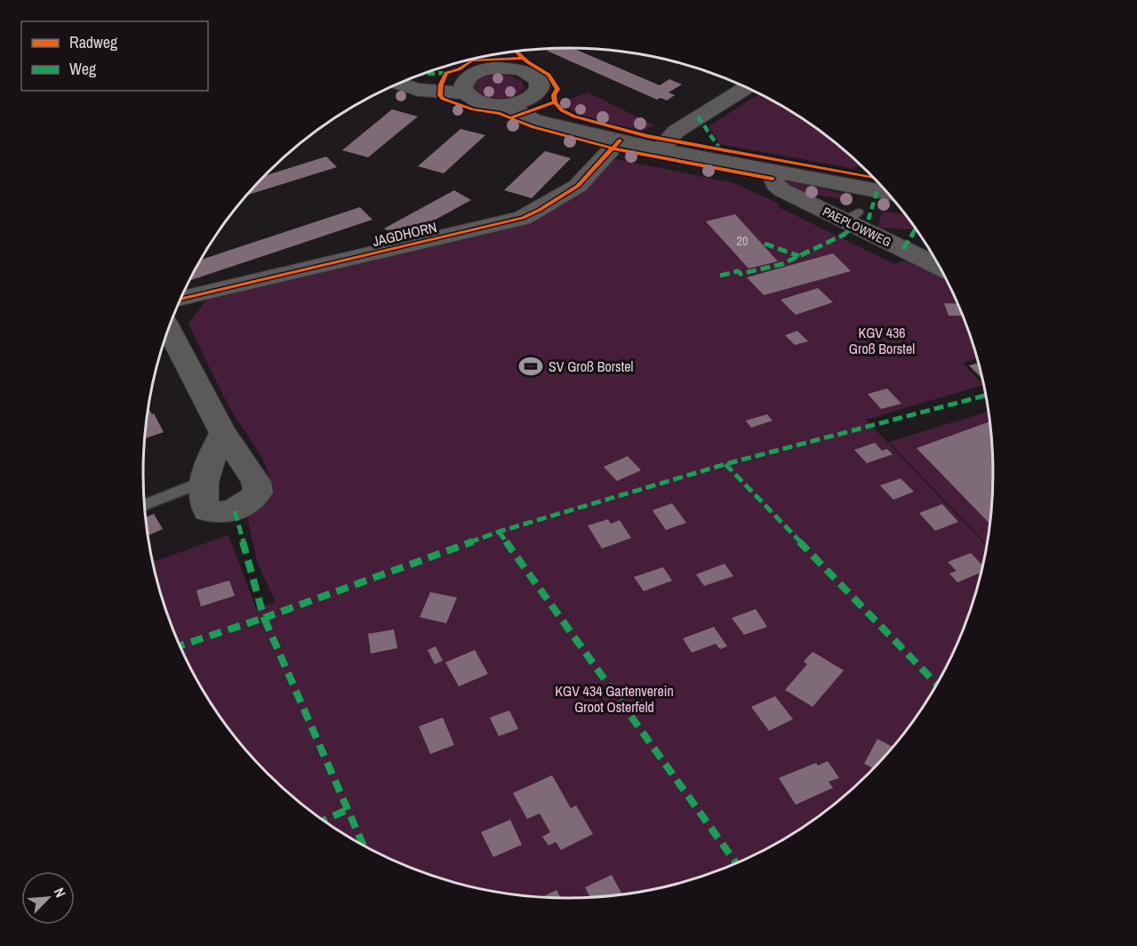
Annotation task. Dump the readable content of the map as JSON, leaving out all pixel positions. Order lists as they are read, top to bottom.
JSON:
{
  "streets": {
    "street": ["PAEPLOWWEG", "JAGDHORN"]
  },
  "parks": ["KGV 436 Groß Borstel", "KGV 434 Gartenverein Groot Osterfeld"],
  "places": {
    "sports": ["SV Groß Borstel"]
  },
  "house_numbers": ["20"],
  "legend": ["Radweg", "Weg"],
  "north": "top right"
}
